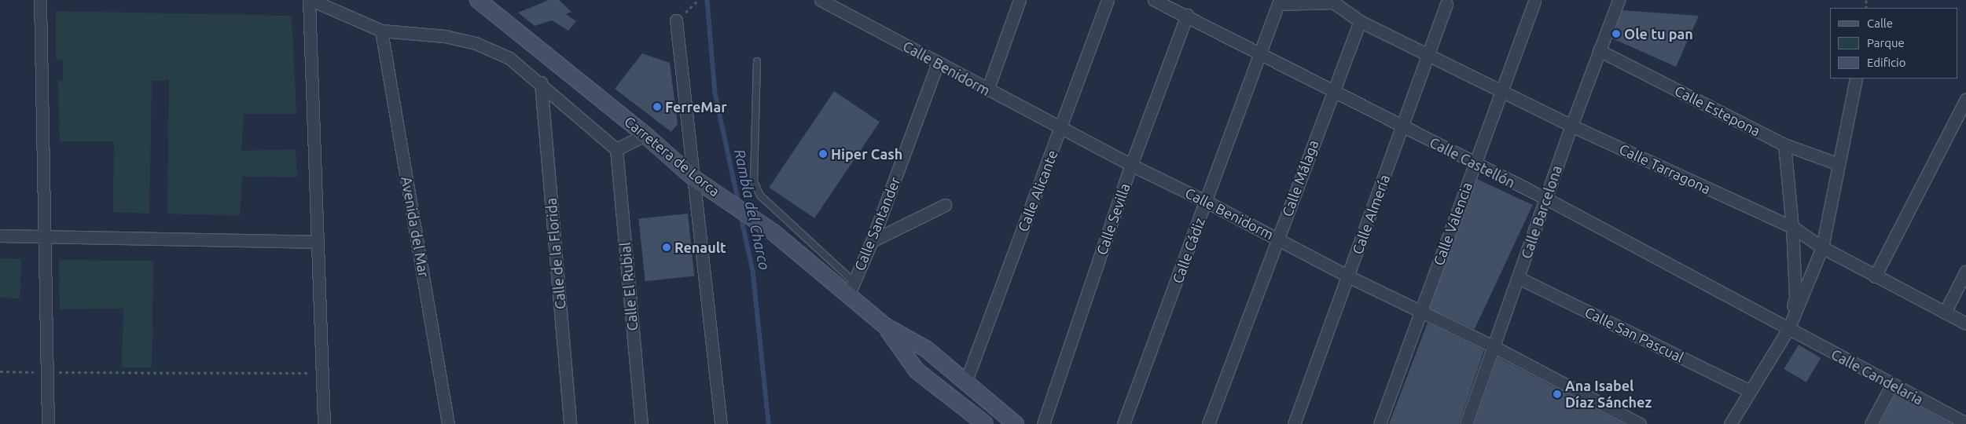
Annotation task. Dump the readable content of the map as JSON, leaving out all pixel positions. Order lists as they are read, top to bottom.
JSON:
{
  "streets": {
    "main road": ["Carretera de Lorca"],
    "street": [
      "Calle Benidorm",
      "Calle Estepona",
      "Calle Castellón",
      "Calle Tarragona",
      "Calle Málaga",
      "Calle Alicante",
      "Calle Barcelona",
      "Calle Almería",
      "Calle Sevilla",
      "Calle Santander",
      "Calle Valencia",
      "Avenida del Mar",
      "Calle Cádiz",
      "Calle de la Florida",
      "Calle El Rubial",
      "Calle San Pascual",
      "Calle Candelaria"
    ]
  },
  "crossings": [
    ["Calle Benidorm", "Calle Málaga"],
    ["Calle Benidorm", "Calle Alicante"],
    ["Calle Benidorm", "Calle Barcelona"],
    ["Calle Benidorm", "Calle Almería"],
    ["Calle Benidorm", "Calle Sevilla"],
    ["Calle Benidorm", "Calle Santander"],
    ["Calle Benidorm", "Calle Valencia"],
    ["Calle Benidorm", "Calle Cádiz"],
    ["Calle Estepona", "Calle Barcelona"],
    ["Carretera de Lorca", "Calle Alicante"],
    ["Carretera de Lorca", "Calle Santander"],
    ["Calle Castellón", "Calle Málaga"],
    ["Calle Castellón", "Calle Barcelona"],
    ["Calle Castellón", "Calle Almería"],
    ["Calle Castellón", "Calle Sevilla"],
    ["Calle Castellón", "Calle Valencia"],
    ["Calle Castellón", "Calle Cádiz"],
    ["Calle Castellón", "Calle Candelaria"],
    ["Calle Tarragona", "Calle Málaga"],
    ["Calle Tarragona", "Calle Barcelona"],
    ["Calle Tarragona", "Calle Almería"],
    ["Calle Tarragona", "Calle Valencia"],
    ["Calle Tarragona", "Calle Cádiz"],
    ["Calle Málaga", "Calle Cádiz"],
    ["Calle Barcelona", "Calle San Pascual"]
  ],
  "water": ["Rambla del Charco"],
  "places": [
    "Ole tu pan",
    "FerreMar",
    "Hiper Cash",
    "Renault",
    "Ana Isabel Díaz Sánchez"
  ],
  "legend": ["Calle", "Parque", "Edificio"]
}
